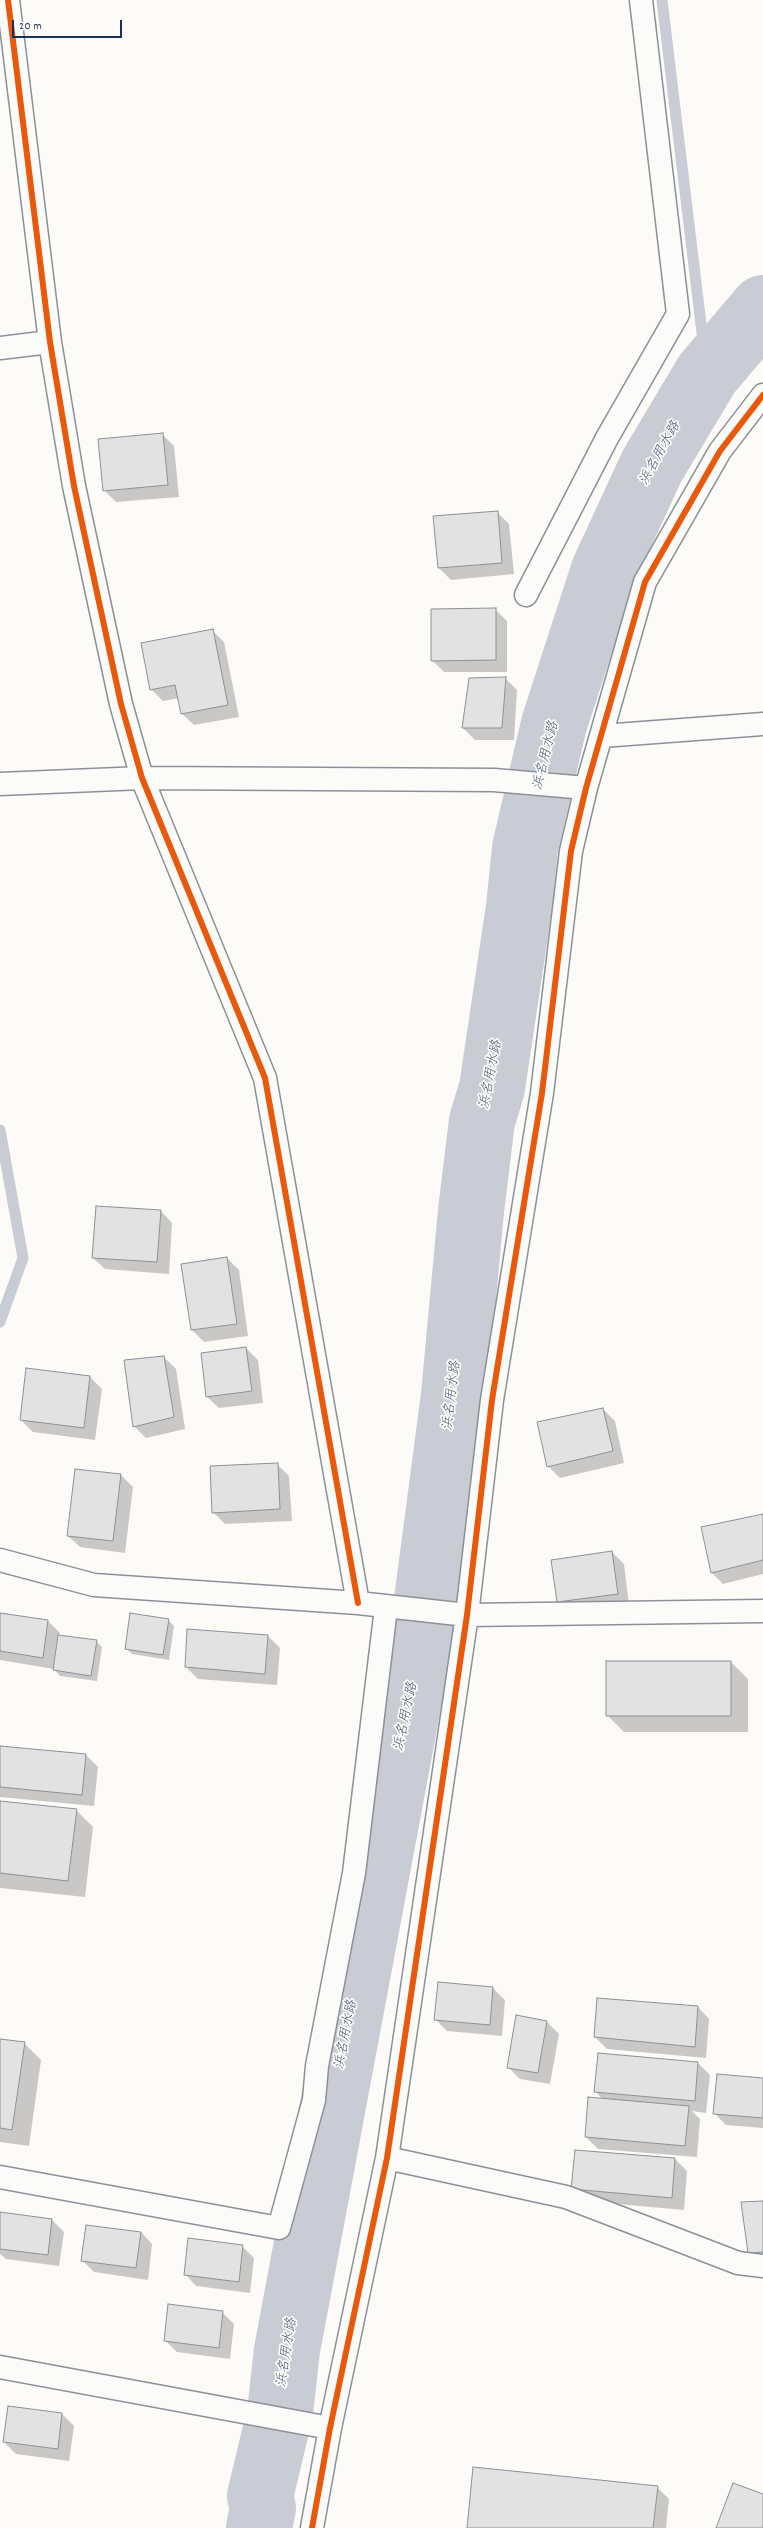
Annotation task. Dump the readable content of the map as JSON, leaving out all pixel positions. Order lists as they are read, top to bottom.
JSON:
{
  "water": ["浜名用水路"],
  "scale_bar": "20 m"
}
